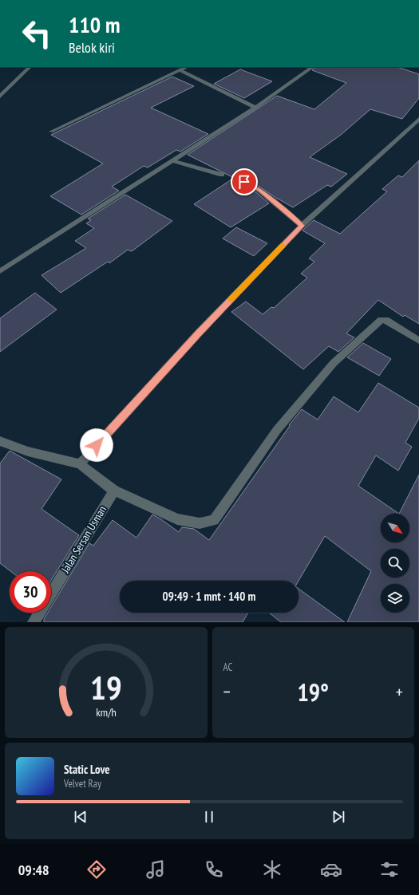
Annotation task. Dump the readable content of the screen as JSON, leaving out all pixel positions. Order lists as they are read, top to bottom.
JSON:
{
  "streets": {
    "street": ["Jalan Sersan Usman"]
  },
  "north": "bottom right",
  "page": {
    "turn": ["110 m", "Belok kiri"],
    "limit": "30",
    "trip": "09:49 · 1 mnt · 140 m",
    "tile": "AC",
    "heat": ["−", "19°", "+"],
    "song": ["Static Love", "Velvet Ray"],
    "tabs": "09:48",
    "gauge": ["19", "km/h"]
  }
}
